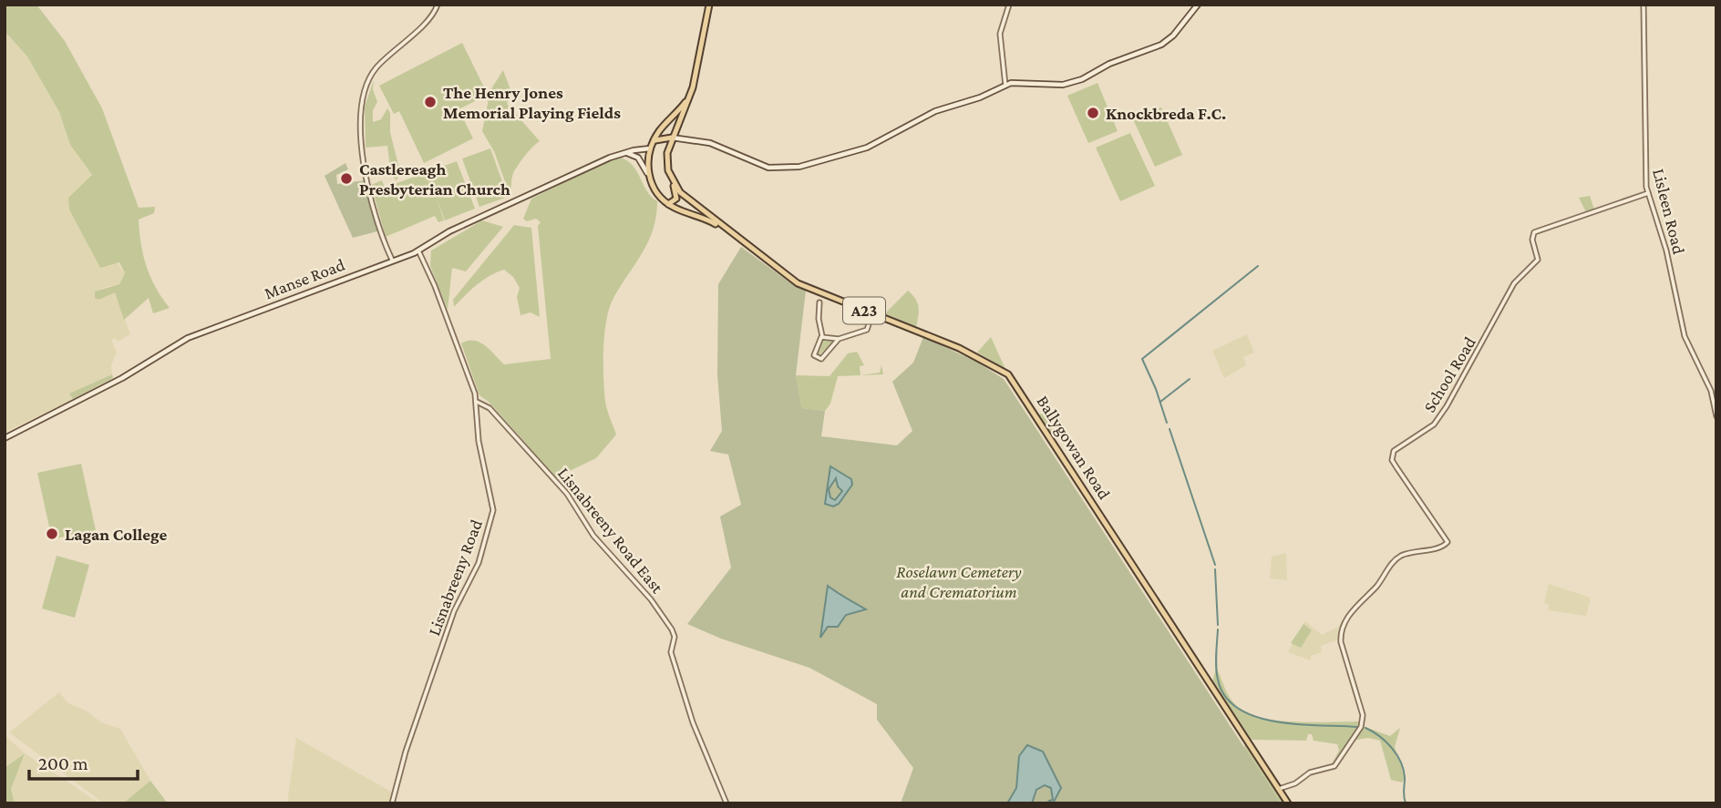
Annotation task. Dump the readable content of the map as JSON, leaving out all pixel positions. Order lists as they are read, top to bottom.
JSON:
{
  "streets": {
    "main road": ["A23", "Ballygowan Road"],
    "street": [
      "Lisleen Road",
      "Manse Road",
      "School Road",
      "Lisnabreeny Road East",
      "Lisnabreeny Road"
    ]
  },
  "crossings": [
    ["Lisleen Road", "School Road"],
    ["Manse Road", "Lisnabreeny Road"],
    ["School Road", "Ballygowan Road"],
    ["Lisnabreeny Road East", "Lisnabreeny Road"]
  ],
  "parks": ["Roselawn Cemetery and Crematorium"],
  "places": [
    "The Henry Jones Memorial Playing Fields",
    "Knockbreda F.C.",
    "Castlereagh Presbyterian Church",
    "Lagan College"
  ],
  "scale_bar": "200 m"
}
